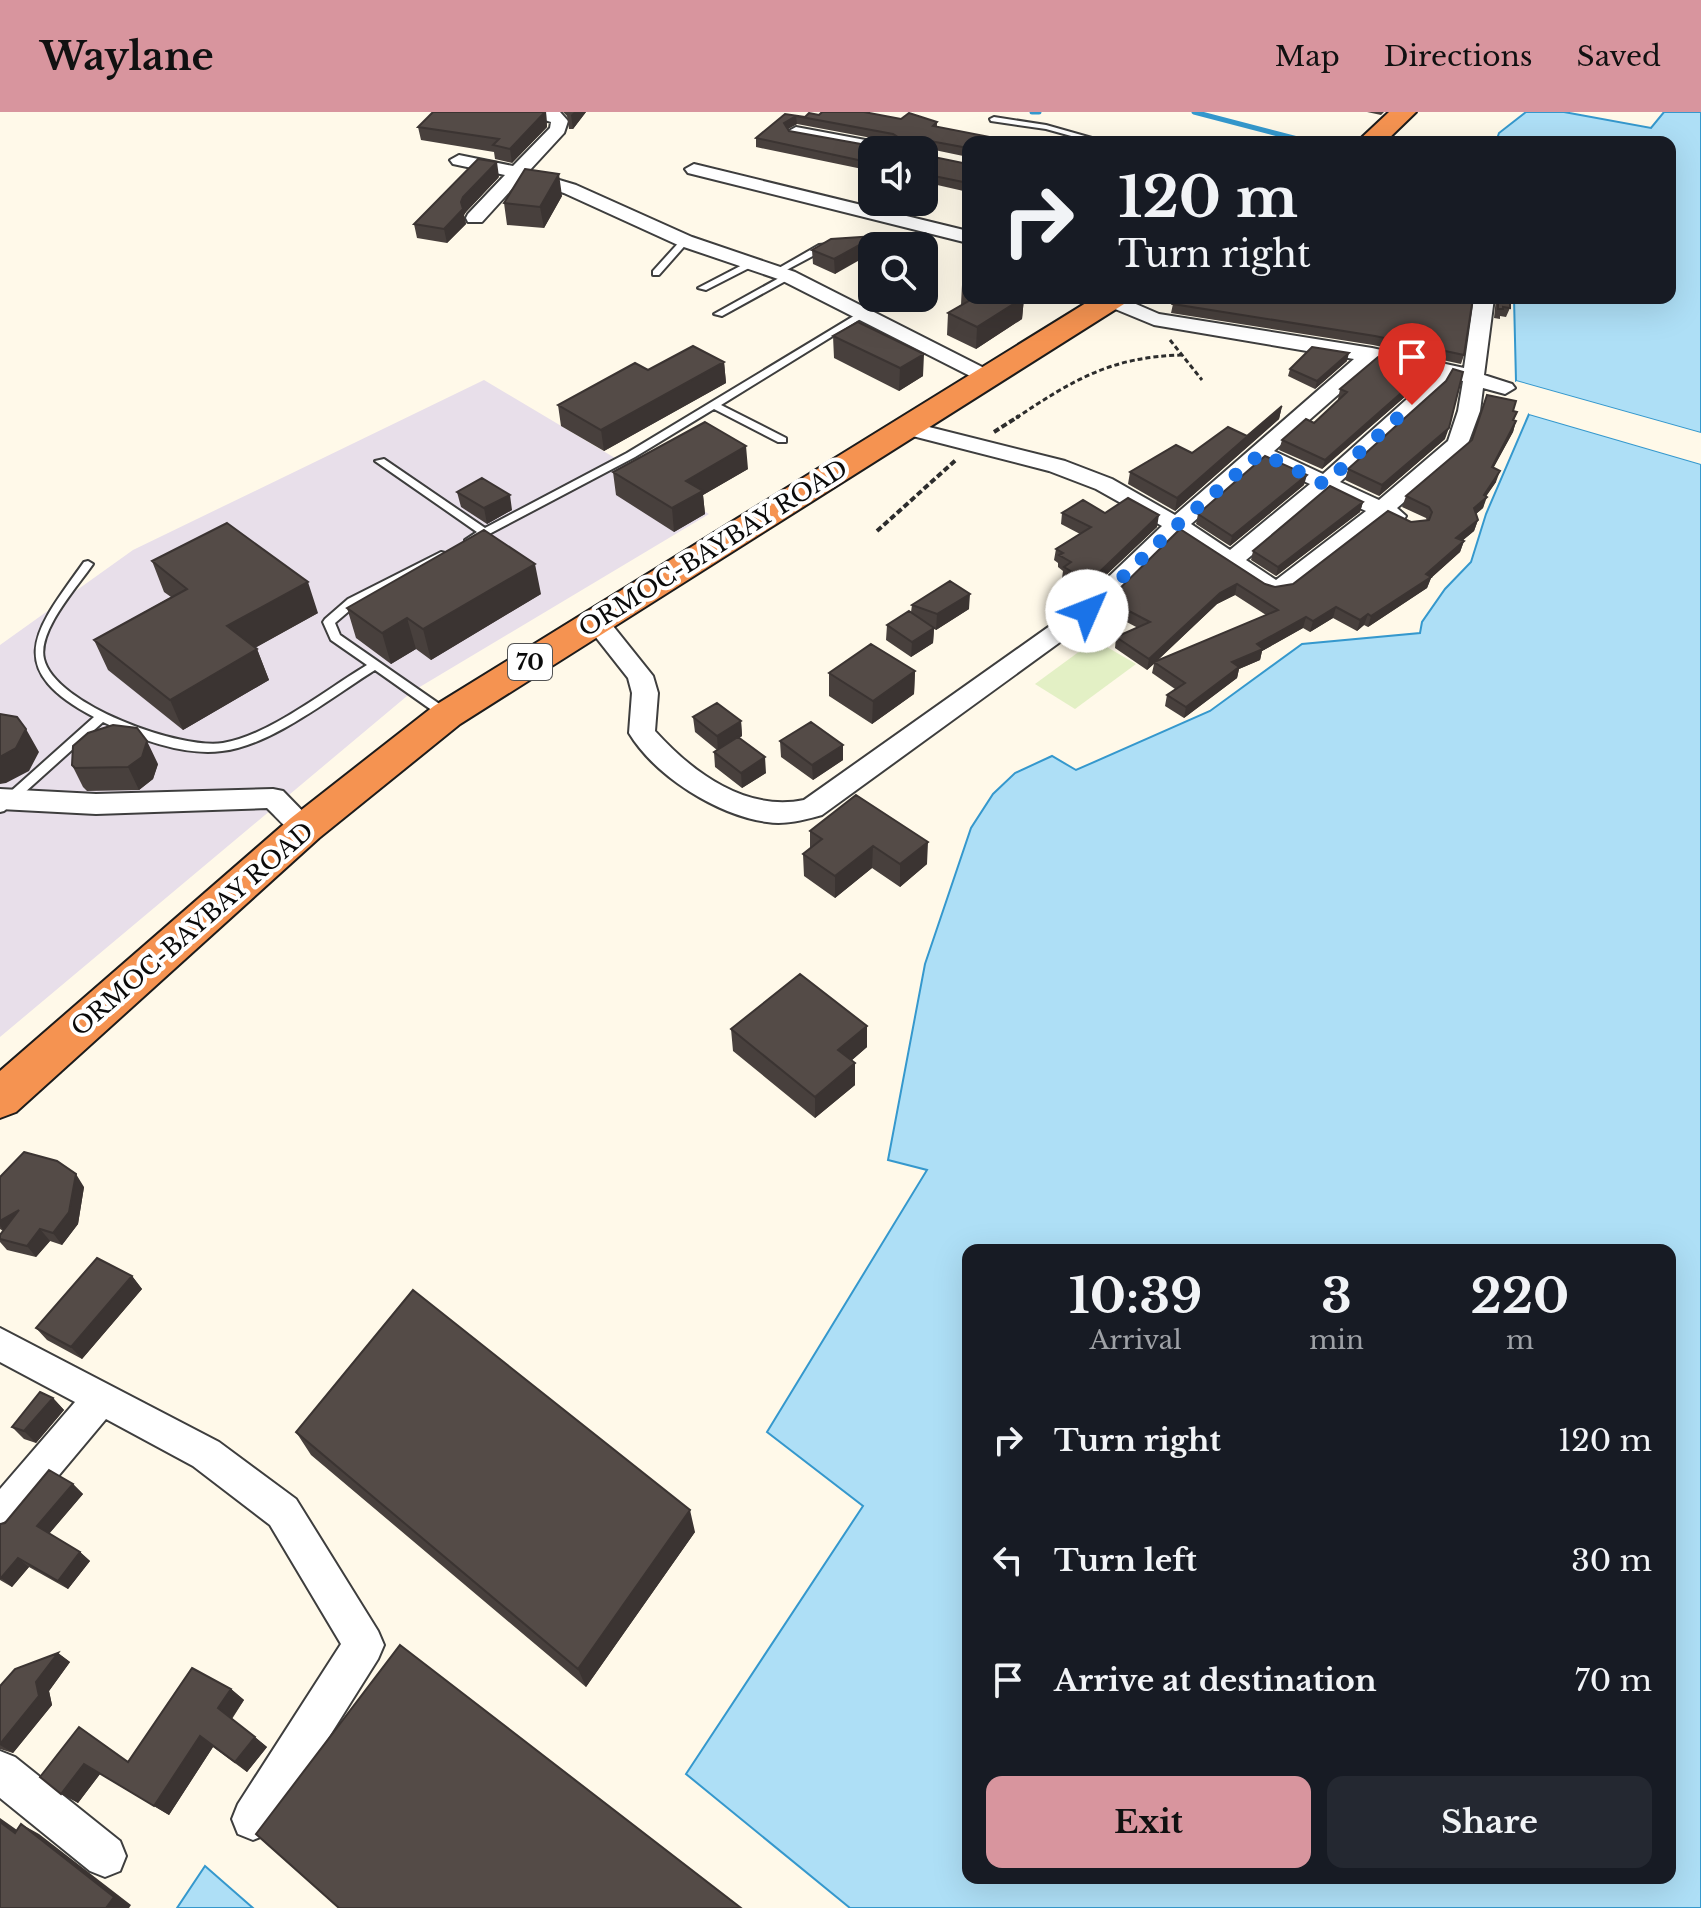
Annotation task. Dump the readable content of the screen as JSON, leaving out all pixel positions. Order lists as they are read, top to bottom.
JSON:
{
  "streets": {
    "highway": ["ORMOC-BAYBAY ROAD", "70"]
  },
  "page": {
    "header": "Waylane",
    "nav": ["Map", "Directions", "Saved"],
    "turn": ["120 m", "Turn right"],
    "eta": [
      "10:39",
      "Arrival",
      "3",
      "min",
      "220",
      "m"
    ],
    "list": [
      {
        "name": "Turn right",
        "value": "120 m"
      },
      {
        "name": "Turn left",
        "value": "30 m"
      },
      {
        "name": "Arrive at destination",
        "value": "70 m"
      }
    ],
    "buttons": ["Exit", "Share"]
  }
}
